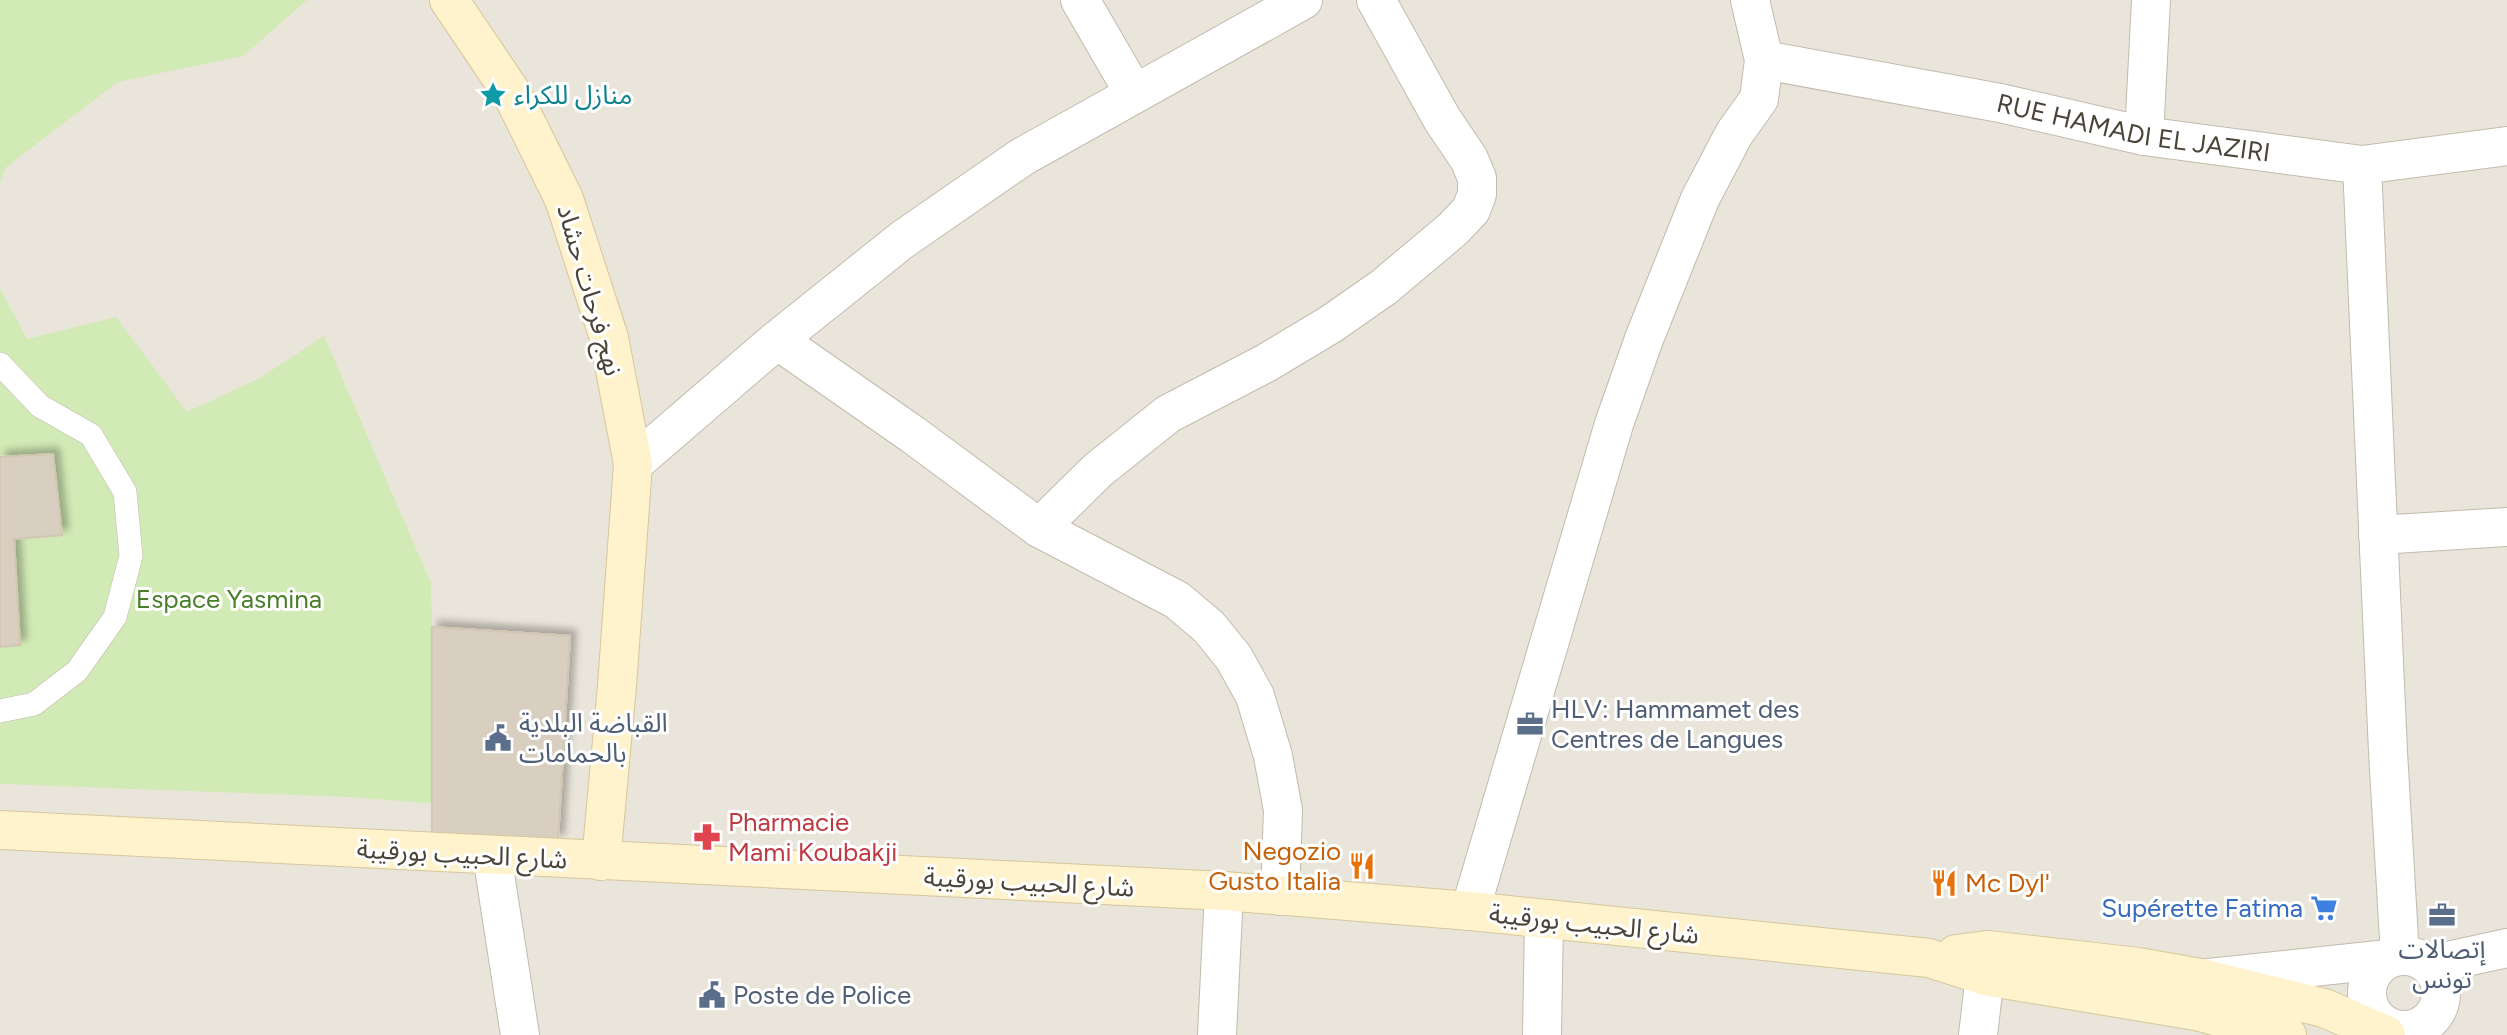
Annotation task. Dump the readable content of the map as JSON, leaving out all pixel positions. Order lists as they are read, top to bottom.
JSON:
{
  "streets": {
    "street": ["RUE HAMADI EL JAZIRI", "نهج فرحات حشاد", "شارع الحبيب بورقيبة"]
  },
  "crossings": [
    ["نهج فرحات حشاد", "شارع الحبيب بورقيبة"]
  ],
  "parks": ["Espace Yasmina"],
  "places": {
    "place": ["منازل للكراء"],
    "office": ["HLV: Hammamet des Centres de Langues", "إتصالات تونس"],
    "public building": ["القباضة البلدية بالحمامات", "Poste de Police"],
    "pharmacy": ["Pharmacie Mami Koubakji"],
    "restaurant": ["Negozio Gusto Italia", "Mc Dyl'"],
    "supermarket": ["Supérette Fatima"]
  }
}
